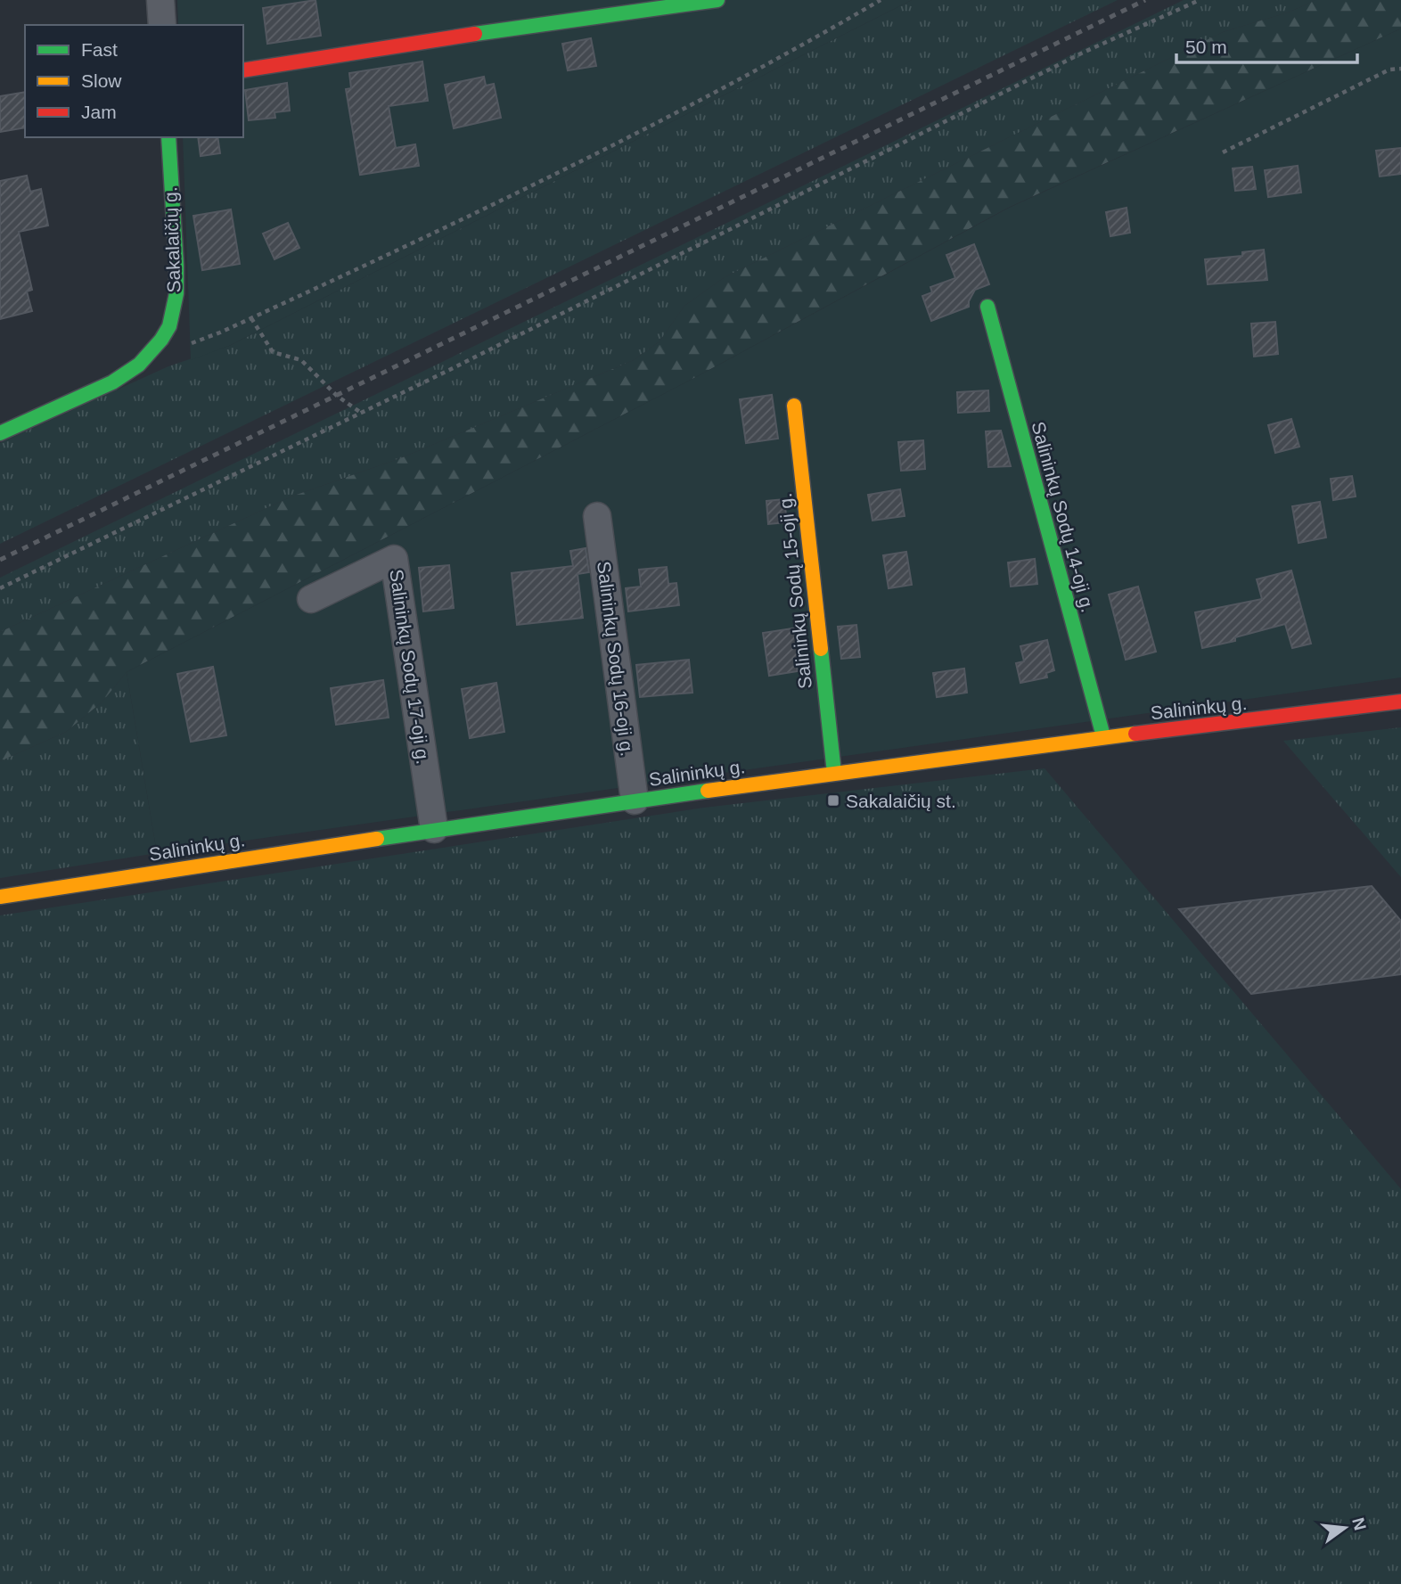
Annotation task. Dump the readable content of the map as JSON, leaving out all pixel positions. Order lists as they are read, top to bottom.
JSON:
{
  "streets": {
    "street": [
      "Sakalaičių g.",
      "Salininkų Sodų 14-oji g.",
      "Salininkų Sodų 15-oji g.",
      "Salininkų Sodų 16-oji g.",
      "Salininkų Sodų 17-oji g.",
      "Salininkų g."
    ]
  },
  "crossings": [
    ["Salininkų Sodų 14-oji g.", "Salininkų g."],
    ["Salininkų Sodų 15-oji g.", "Salininkų g."],
    ["Salininkų Sodų 16-oji g.", "Salininkų g."],
    ["Salininkų Sodų 17-oji g.", "Salininkų g."]
  ],
  "places": {
    "transit": ["Sakalaičių st."]
  },
  "legend": ["Fast", "Slow", "Jam"],
  "scale_bar": "50 m",
  "north": "right"
}
